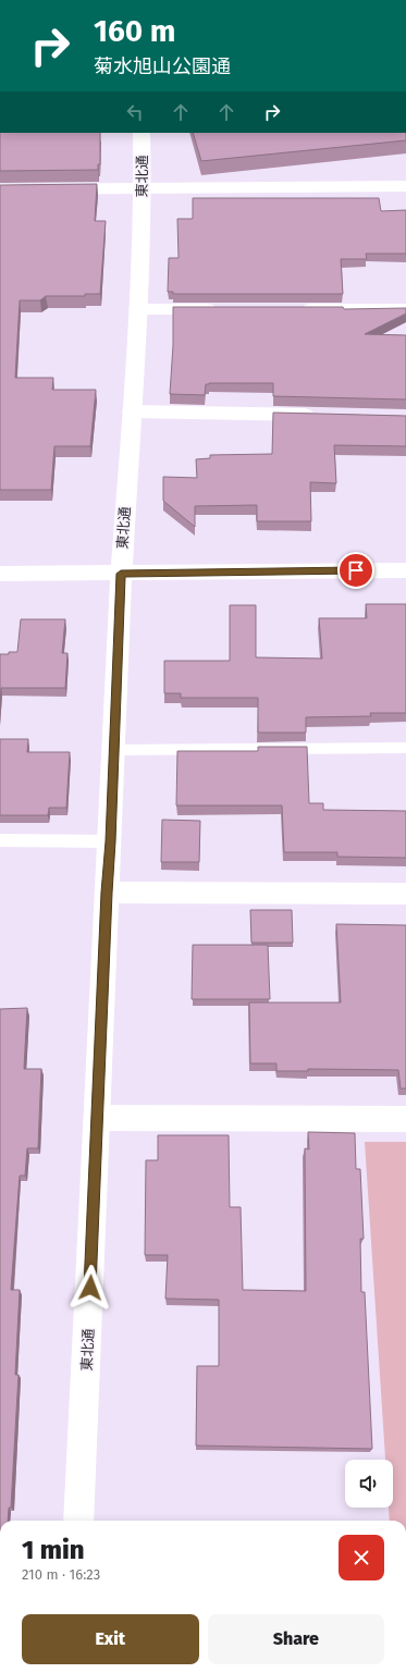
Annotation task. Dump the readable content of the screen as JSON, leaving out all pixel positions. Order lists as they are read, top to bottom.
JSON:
{
  "streets": {
    "street": ["東北通"]
  },
  "page": {
    "turn": ["160 m", "菊水旭山公園通"],
    "heading": ["1 min", "210 m · 16:23"],
    "buttons": ["Exit", "Share"]
  }
}
